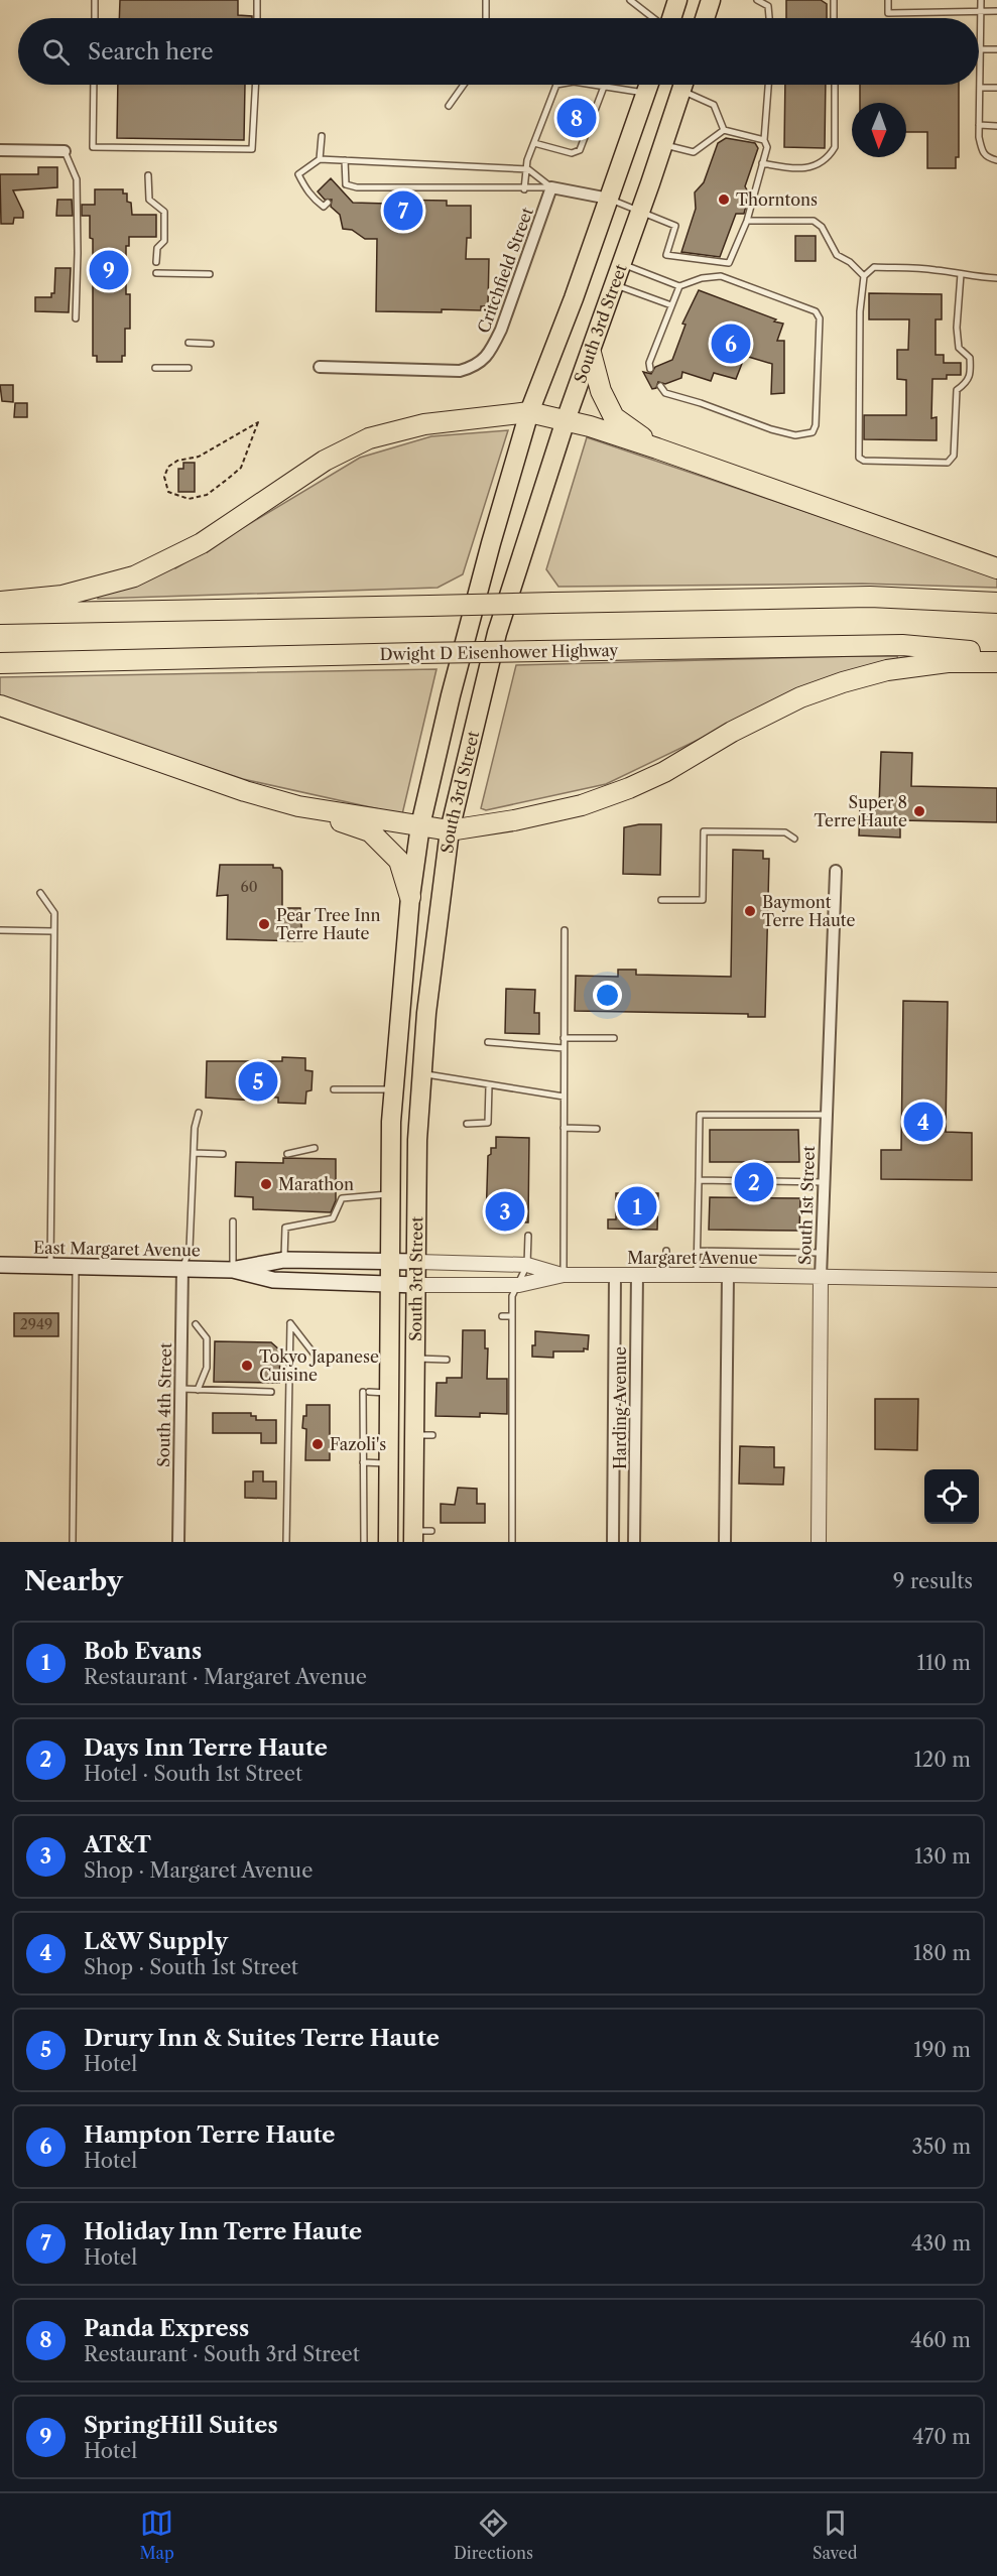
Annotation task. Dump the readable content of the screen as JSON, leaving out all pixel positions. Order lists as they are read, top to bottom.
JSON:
{
  "streets": {
    "highway": ["South 3rd Street", "Dwight D Eisenhower Highway"],
    "main road": ["East Margaret Avenue", "Margaret Avenue"],
    "street": [
      "Critchfield Street",
      "South 1st Street",
      "South 4th Street",
      "Harding Avenue"
    ]
  },
  "crossings": [
    ["South 3rd Street", "Margaret Avenue"],
    ["South 1st Street", "Margaret Avenue"],
    ["East Margaret Avenue", "Margaret Avenue"],
    ["East Margaret Avenue", "South 4th Street"],
    ["Margaret Avenue", "Harding Avenue"]
  ],
  "places": [
    "Thorntons",
    "Super 8 Terre Haute",
    "Baymont Terre Haute",
    "Pear Tree Inn Terre Haute",
    "Marathon",
    "Tokyo Japanese Cuisine",
    "Fazoli's"
  ],
  "house_numbers": ["60", "2949"],
  "north": "bottom",
  "page": {
    "search": "Search here",
    "pins": [
      "8",
      "7",
      "9",
      "6",
      "5",
      "4",
      "2",
      "1",
      "3"
    ],
    "heading": ["Nearby", "9 results"],
    "list": [
      {
        "mark": "1",
        "name": "Bob Evans",
        "note": "Restaurant · Margaret Avenue",
        "value": "110 m"
      },
      {
        "mark": "2",
        "name": "Days Inn Terre Haute",
        "note": "Hotel · South 1st Street",
        "value": "120 m"
      },
      {
        "mark": "3",
        "name": "AT&T",
        "note": "Shop · Margaret Avenue",
        "value": "130 m"
      },
      {
        "mark": "4",
        "name": "L&W Supply",
        "note": "Shop · South 1st Street",
        "value": "180 m"
      },
      {
        "mark": "5",
        "name": "Drury Inn & Suites Terre Haute",
        "note": "Hotel",
        "value": "190 m"
      },
      {
        "mark": "6",
        "name": "Hampton Terre Haute",
        "note": "Hotel",
        "value": "350 m"
      },
      {
        "mark": "7",
        "name": "Holiday Inn Terre Haute",
        "note": "Hotel",
        "value": "430 m"
      },
      {
        "mark": "8",
        "name": "Panda Express",
        "note": "Restaurant · South 3rd Street",
        "value": "460 m"
      },
      {
        "mark": "9",
        "name": "SpringHill Suites",
        "note": "Hotel",
        "value": "470 m"
      }
    ],
    "nav": ["Map", "Directions", "Saved"]
  }
}
